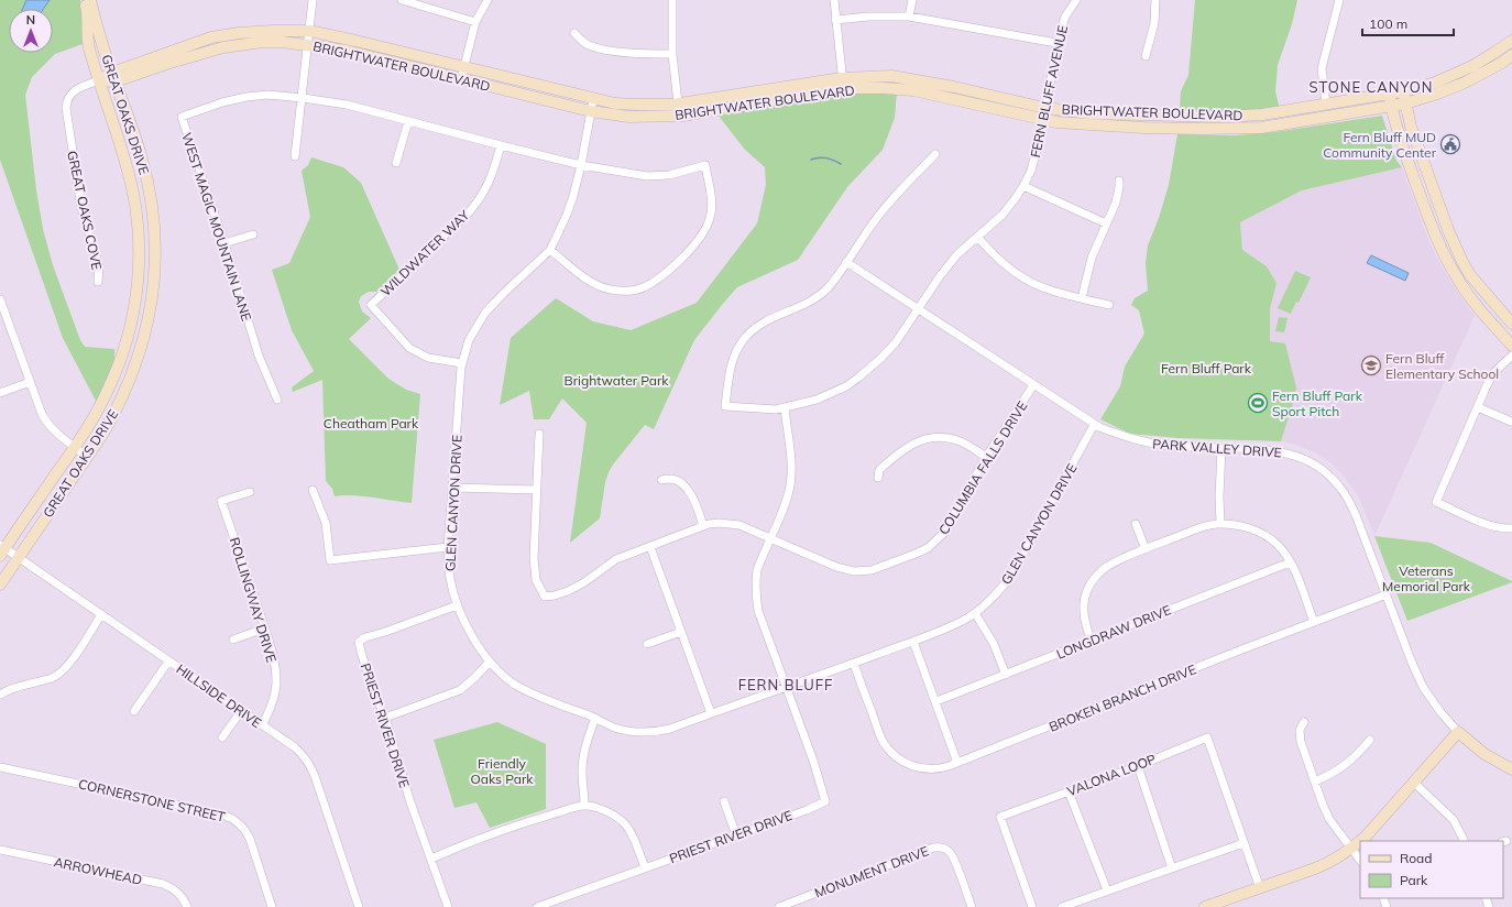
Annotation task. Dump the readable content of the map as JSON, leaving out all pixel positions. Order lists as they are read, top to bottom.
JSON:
{
  "streets": {
    "street": [
      "BRIGHTWATER BOULEVARD",
      "FERN BLUFF AVENUE",
      "GREAT OAKS DRIVE",
      "GREAT OAKS COVE",
      "WEST MAGIC MOUNTAIN LANE",
      "WILDWATER WAY",
      "PARK VALLEY DRIVE",
      "COLUMBIA FALLS DRIVE",
      "GLEN CANYON DRIVE",
      "ROLLINGWAY DRIVE",
      "LONGDRAW DRIVE",
      "HILLSIDE DRIVE",
      "BROKEN BRANCH DRIVE",
      "PRIEST RIVER DRIVE",
      "VALONA LOOP",
      "CORNERSTONE STREET",
      "ARROWHEAD",
      "MONUMENT DRIVE"
    ]
  },
  "crossings": [
    ["BRIGHTWATER BOULEVARD", "FERN BLUFF AVENUE"],
    ["BRIGHTWATER BOULEVARD", "GREAT OAKS DRIVE"],
    ["BRIGHTWATER BOULEVARD", "GREAT OAKS COVE"],
    ["BRIGHTWATER BOULEVARD", "GLEN CANYON DRIVE"],
    ["FERN BLUFF AVENUE", "PARK VALLEY DRIVE"],
    ["GREAT OAKS DRIVE", "GREAT OAKS COVE"],
    ["GREAT OAKS DRIVE", "HILLSIDE DRIVE"],
    ["WEST MAGIC MOUNTAIN LANE", "WILDWATER WAY"],
    ["WEST MAGIC MOUNTAIN LANE", "GLEN CANYON DRIVE"],
    ["WILDWATER WAY", "GLEN CANYON DRIVE"],
    ["PARK VALLEY DRIVE", "COLUMBIA FALLS DRIVE"],
    ["PARK VALLEY DRIVE", "GLEN CANYON DRIVE"],
    ["PARK VALLEY DRIVE", "BROKEN BRANCH DRIVE"],
    ["GLEN CANYON DRIVE", "BROKEN BRANCH DRIVE"],
    ["GLEN CANYON DRIVE", "PRIEST RIVER DRIVE"],
    ["ROLLINGWAY DRIVE", "HILLSIDE DRIVE"]
  ],
  "districts": ["STONE CANYON", "FERN BLUFF"],
  "parks": [
    "Fern Bluff Park",
    "Brightwater Park",
    "Cheatham Park",
    "Veterans Memorial Park",
    "Friendly Oaks Park"
  ],
  "places": {
    "public building": ["Fern Bluff MUD Community Center"],
    "school or university": ["Fern Bluff Elementary School"],
    "sports": ["Fern Bluff Park Sport Pitch"]
  },
  "legend": ["Road", "Park"],
  "scale_bar": "100 m",
  "north": "top"
}
